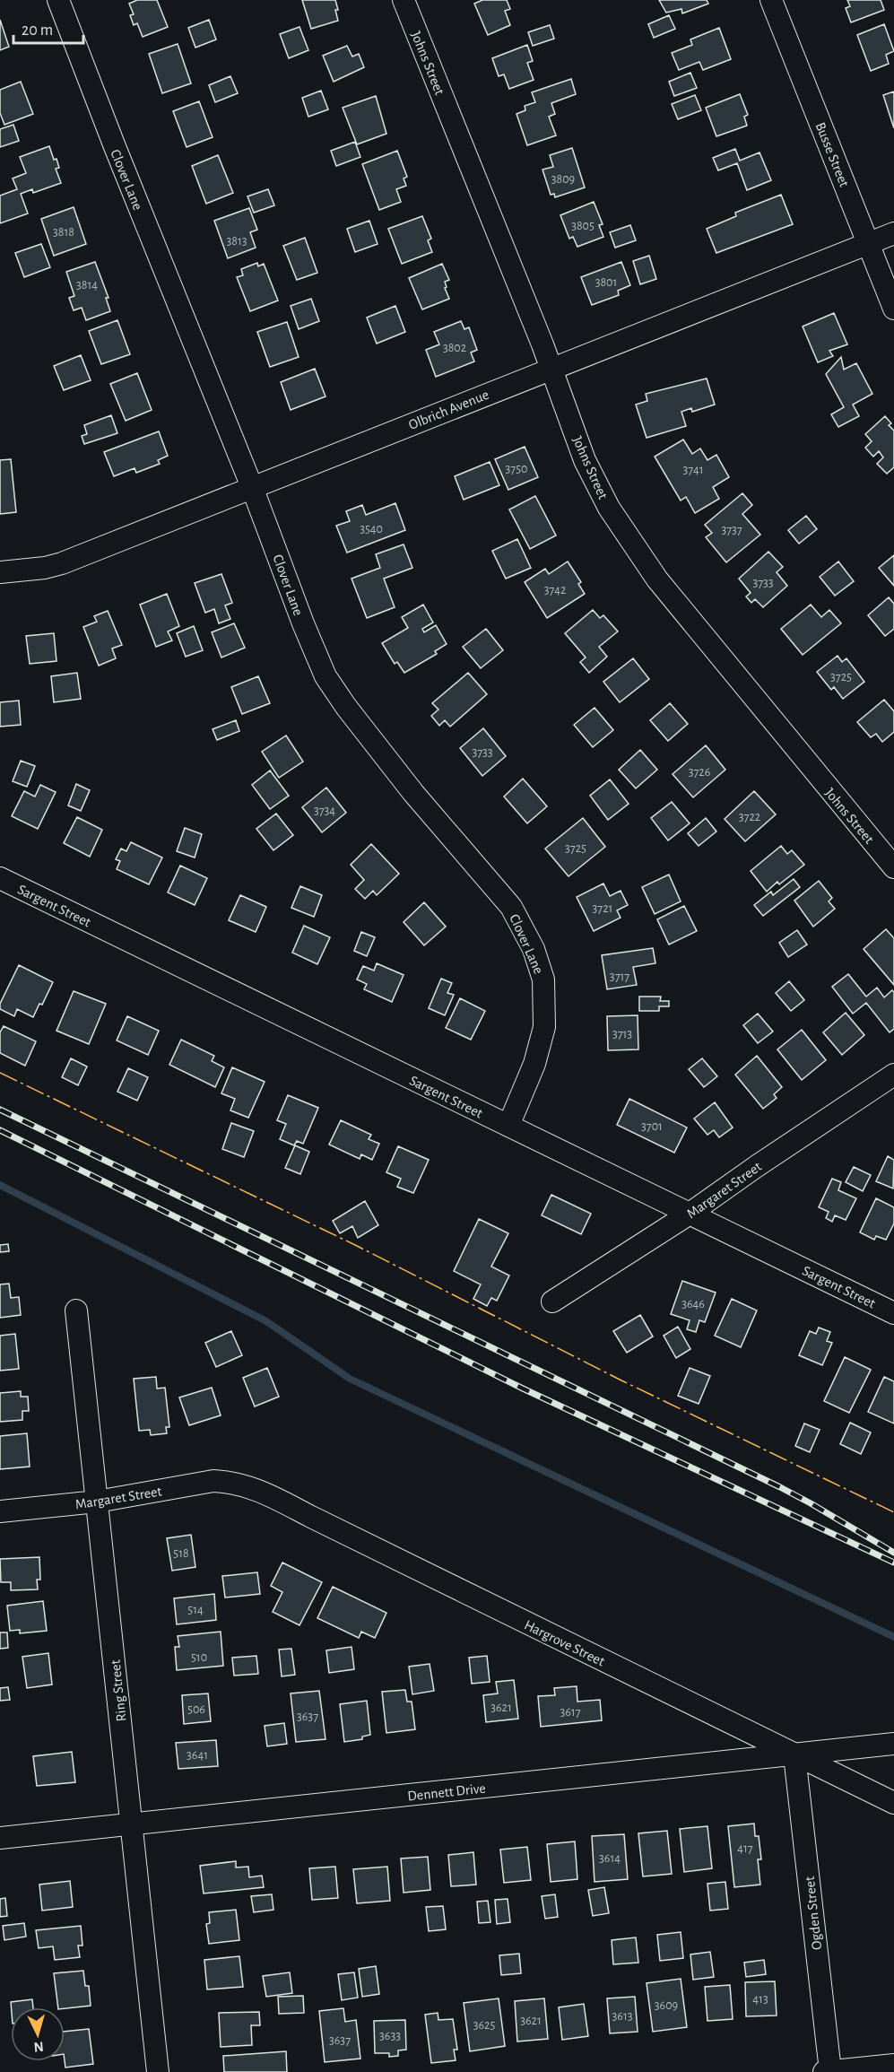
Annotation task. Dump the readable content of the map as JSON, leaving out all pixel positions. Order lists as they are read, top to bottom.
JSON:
{
  "streets": {
    "street": [
      "Johns Street",
      "Busse Street",
      "Clover Lane",
      "Olbrich Avenue",
      "Sargent Street",
      "Margaret Street",
      "Hargrove Street",
      "Ring Street",
      "Dennett Drive",
      "Ogden Street"
    ]
  },
  "crossings": [
    ["Johns Street", "Olbrich Avenue"],
    ["Busse Street", "Olbrich Avenue"],
    ["Clover Lane", "Olbrich Avenue"],
    ["Clover Lane", "Sargent Street"],
    ["Sargent Street", "Margaret Street"],
    ["Margaret Street", "Hargrove Street"],
    ["Margaret Street", "Ring Street"],
    ["Hargrove Street", "Dennett Drive"],
    ["Hargrove Street", "Ogden Street"],
    ["Ring Street", "Dennett Drive"],
    ["Dennett Drive", "Ogden Street"]
  ],
  "house_numbers": [
    "3809",
    "3805",
    "3818",
    "3813",
    "3801",
    "3814",
    "3802",
    "3750",
    "3741",
    "3540",
    "3737",
    "3733",
    "3742",
    "3725",
    "3733",
    "3726",
    "3734",
    "3722",
    "3725",
    "3721",
    "3717",
    "3713",
    "3701",
    "3646",
    "518",
    "514",
    "510",
    "3621",
    "506",
    "3617",
    "3637",
    "3641",
    "417",
    "3614",
    "413",
    "3609",
    "3613",
    "3621",
    "3625",
    "3633",
    "3637"
  ],
  "scale_bar": "20 m",
  "north": "bottom"
}
